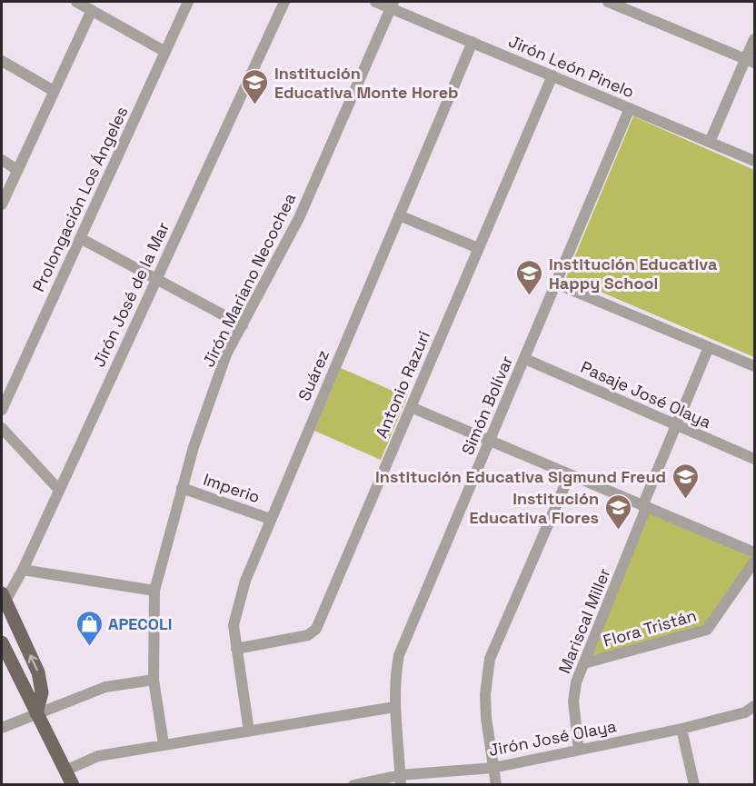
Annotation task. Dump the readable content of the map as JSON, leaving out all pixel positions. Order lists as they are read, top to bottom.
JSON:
{
  "streets": {
    "street": [
      "Jirón León Pinelo",
      "Prolongación Los Ángeles",
      "Jirón Mariano Necochea",
      "Jirón José de la Mar",
      "Suárez",
      "Antonio Razuri",
      "Pasaje José Olaya",
      "Simón Bolívar",
      "Imperio",
      "Mariscal Miller",
      "Flora Tristán",
      "Jirón José Olaya"
    ]
  },
  "crossings": [
    ["Jirón León Pinelo", "Jirón Mariano Necochea"],
    ["Jirón León Pinelo", "Suárez"],
    ["Jirón León Pinelo", "Antonio Razuri"],
    ["Jirón León Pinelo", "Simón Bolívar"],
    ["Jirón Mariano Necochea", "Imperio"],
    ["Suárez", "Antonio Razuri"],
    ["Suárez", "Imperio"],
    ["Pasaje José Olaya", "Simón Bolívar"],
    ["Pasaje José Olaya", "Mariscal Miller"],
    ["Simón Bolívar", "Jirón José Olaya"],
    ["Mariscal Miller", "Flora Tristán"],
    ["Mariscal Miller", "Jirón José Olaya"]
  ],
  "places": {
    "school or university": [
      "Institución Educativa Monte Horeb",
      "Institución Educativa Happy School",
      "Institución Educativa Sigmund Freud",
      "Institución Educativa Flores"
    ],
    "shop": ["APECOLI"]
  }
}
